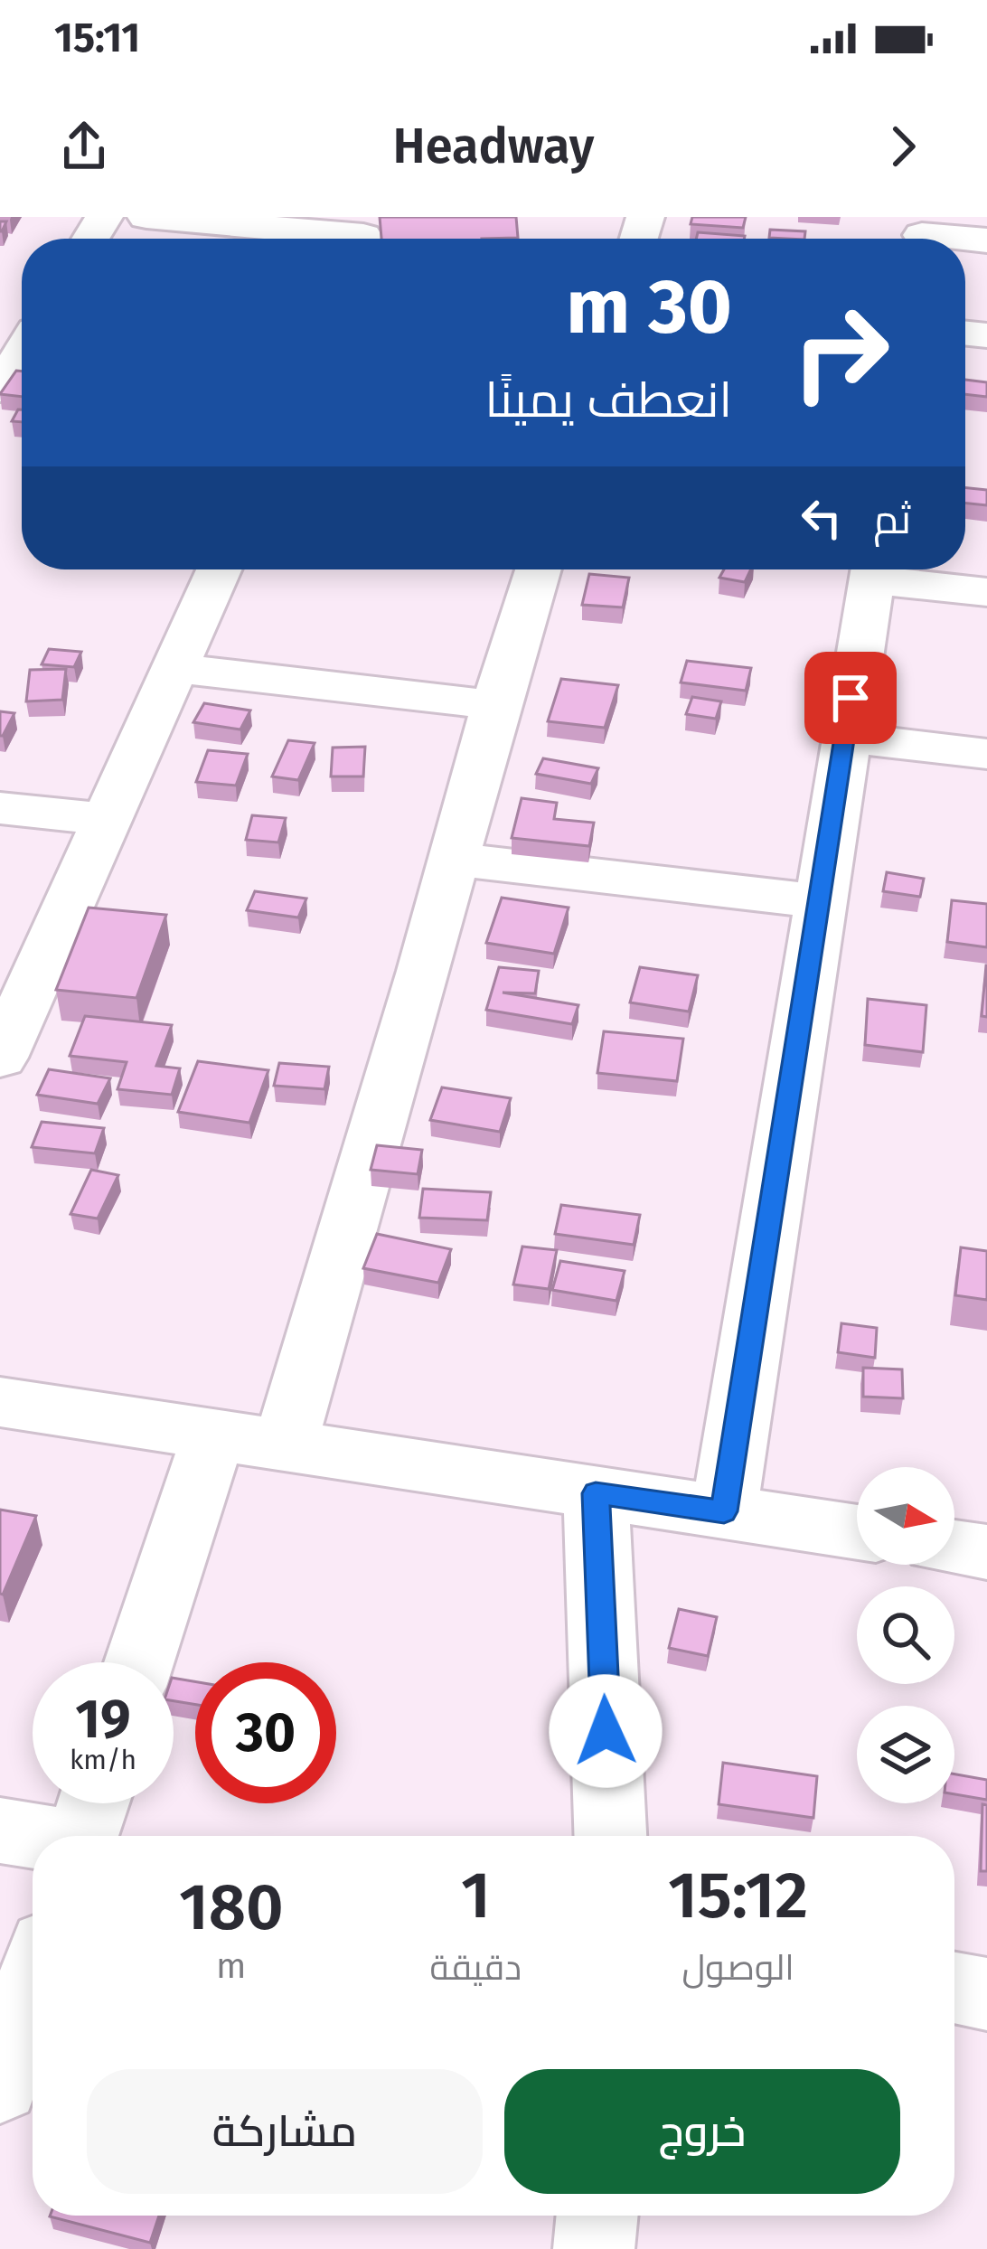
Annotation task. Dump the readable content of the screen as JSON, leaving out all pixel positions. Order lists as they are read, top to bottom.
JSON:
{
  "north": "right",
  "page": {
    "status": "15:11",
    "header": "Headway",
    "turn": ["30 m", "انعطف يمينًا"],
    "then": "ثم",
    "speed": "19 km/h",
    "limit": "30",
    "eta": [
      "15:12",
      "الوصول",
      "1",
      "دقيقة",
      "180",
      "m"
    ],
    "buttons": ["خروج", "مشاركة"]
  }
}
